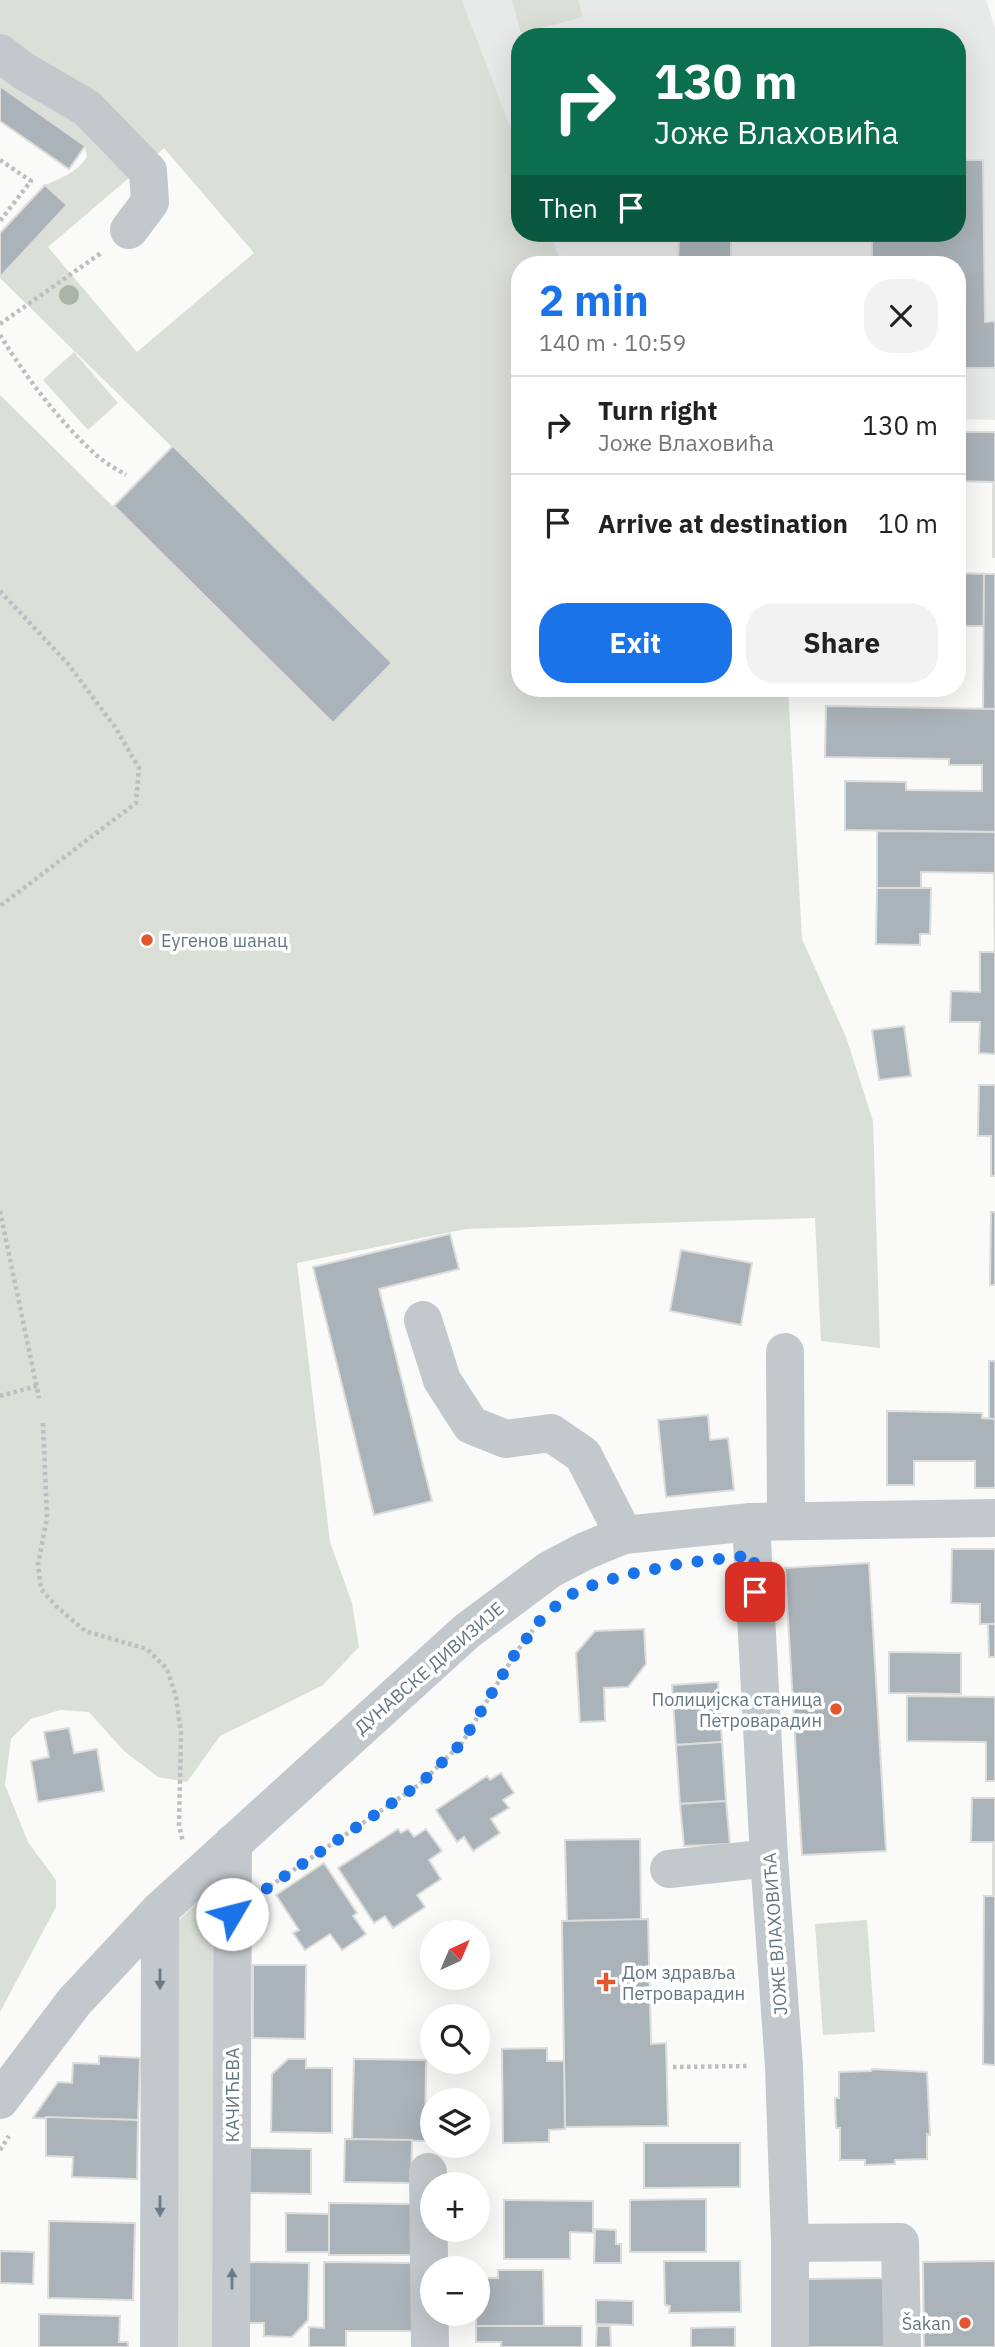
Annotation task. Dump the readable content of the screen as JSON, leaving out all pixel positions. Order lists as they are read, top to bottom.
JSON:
{
  "streets": {
    "street": ["ДУНАВСКЕ ДИВИЗИЈЕ", "ЈОЖЕ ВЛАХОВИЋА", "КАЧИЋЕВА"]
  },
  "crossings": [
    ["ДУНАВСКЕ ДИВИЗИЈЕ", "ЈОЖЕ ВЛАХОВИЋА"],
    ["ДУНАВСКЕ ДИВИЗИЈЕ", "КАЧИЋЕВА"]
  ],
  "places": {
    "other": ["Еугенов шанац", "Полицијска станица Петроварадин", "Šakan"],
    "health": ["Дом здравља Петроварадин"]
  },
  "north": "top right",
  "page": {
    "turn": ["130 m", "Јоже Влаховића"],
    "then": "Then",
    "heading": ["2 min", "140 m · 10:59"],
    "list": [
      {
        "name": "Turn right",
        "note": "Јоже Влаховића",
        "value": "130 m"
      },
      {
        "name": "Arrive at destination",
        "value": "10 m"
      }
    ],
    "buttons": ["Exit", "Share"],
    "map_buttons": ["+", "−"]
  }
}
